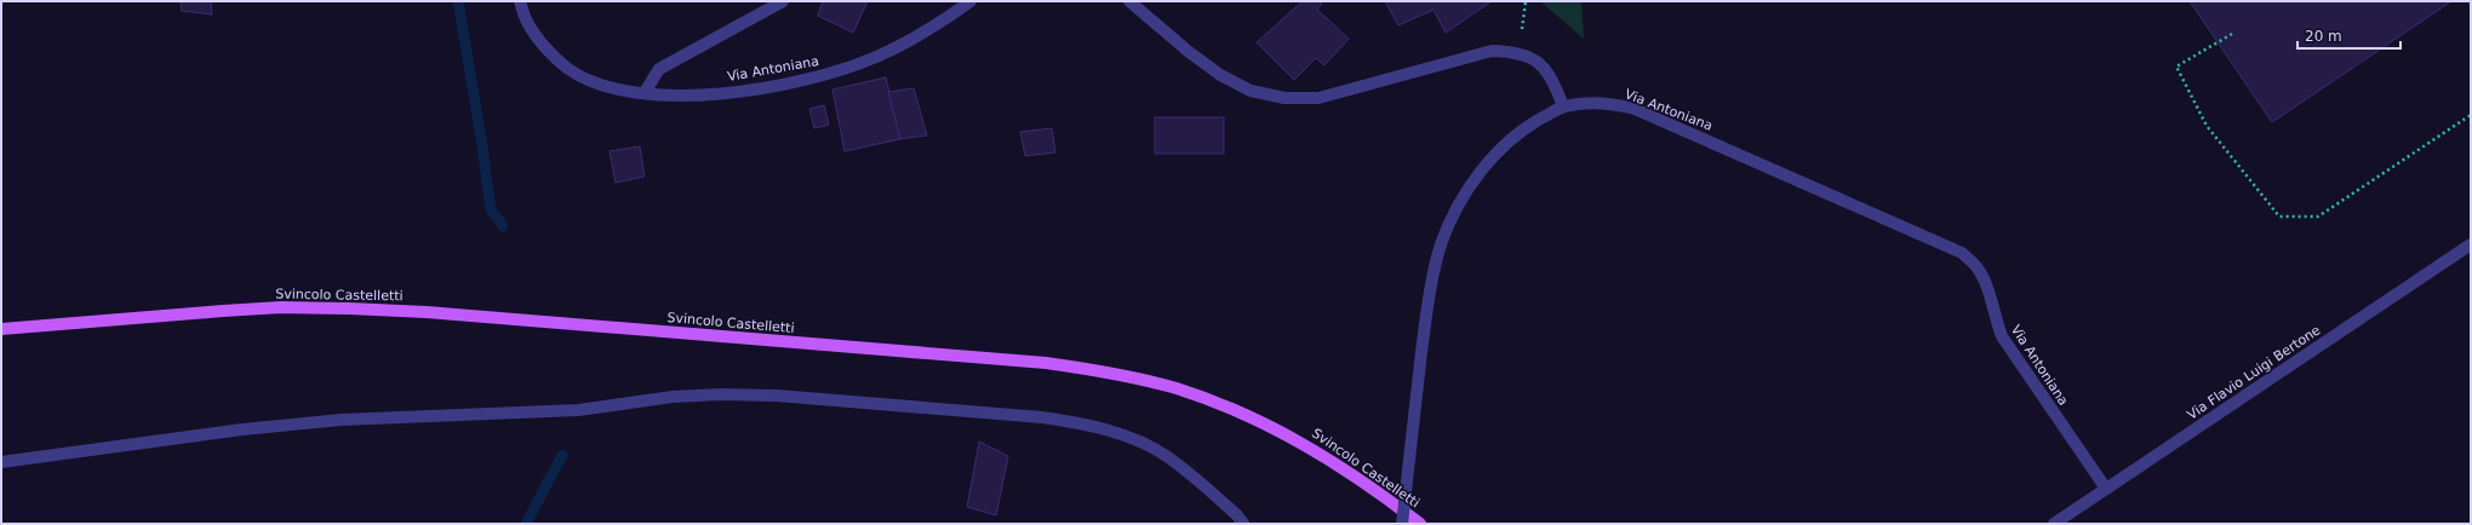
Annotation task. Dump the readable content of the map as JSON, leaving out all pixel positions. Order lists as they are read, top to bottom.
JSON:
{
  "streets": {
    "main road": ["Svincolo Castelletti"],
    "street": ["Via Antoniana", "Via Flavio Luigi Bertone"]
  },
  "crossings": [
    ["Via Antoniana", "Via Flavio Luigi Bertone"]
  ],
  "scale_bar": "20 m"
}
